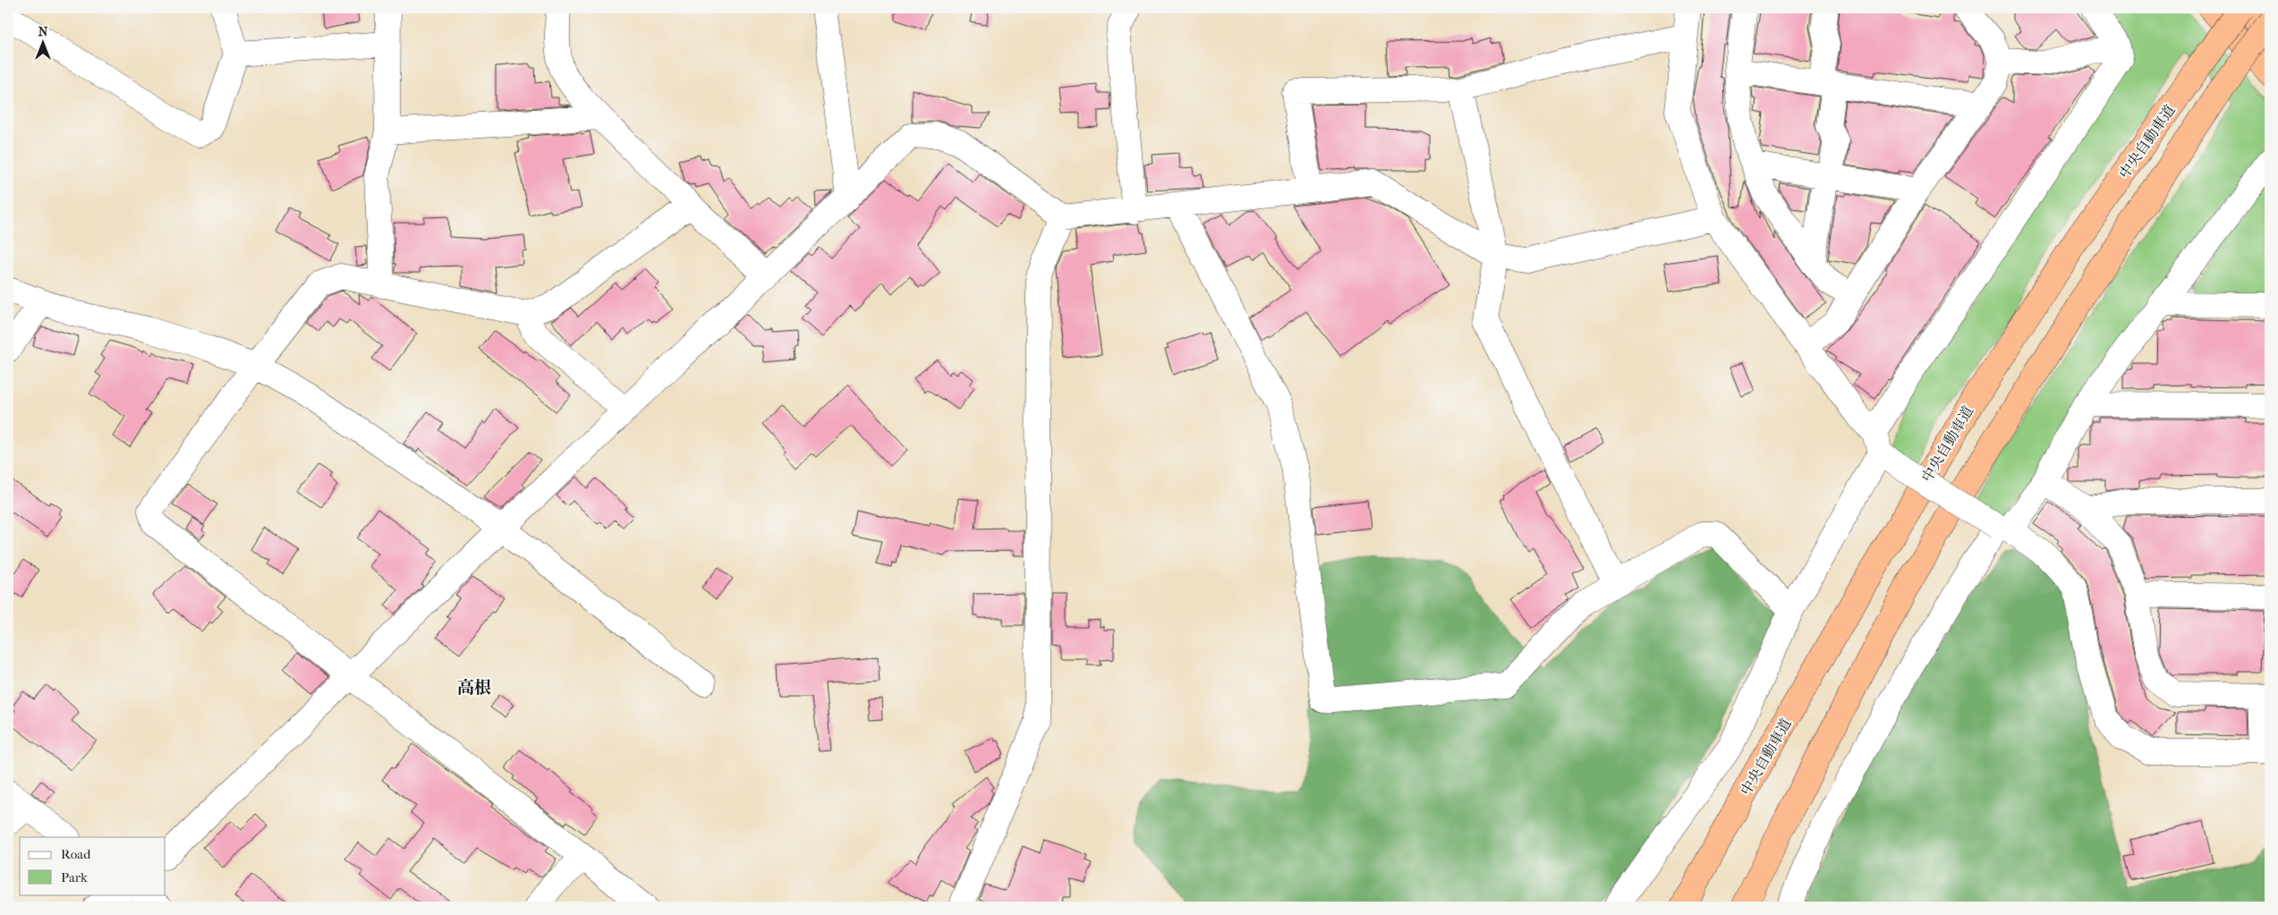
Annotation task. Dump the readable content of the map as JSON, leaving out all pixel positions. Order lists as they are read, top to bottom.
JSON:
{
  "streets": {
    "highway": ["中央自動車道"]
  },
  "districts": ["高根"],
  "legend": ["Road", "Park"],
  "north": "top"
}
